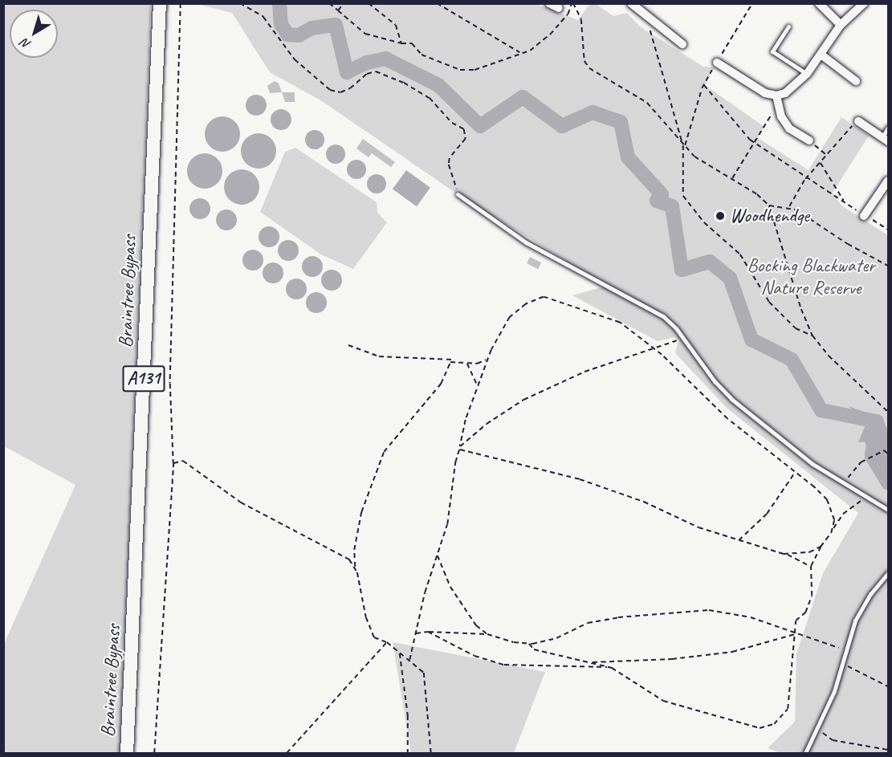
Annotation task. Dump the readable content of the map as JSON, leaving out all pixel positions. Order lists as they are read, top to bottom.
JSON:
{
  "streets": {
    "highway": ["Braintree Bypass", "A131"]
  },
  "parks": ["Bocking Blackwater Nature Reserve"],
  "places": ["Woodhendge"],
  "north": "bottom left"
}
